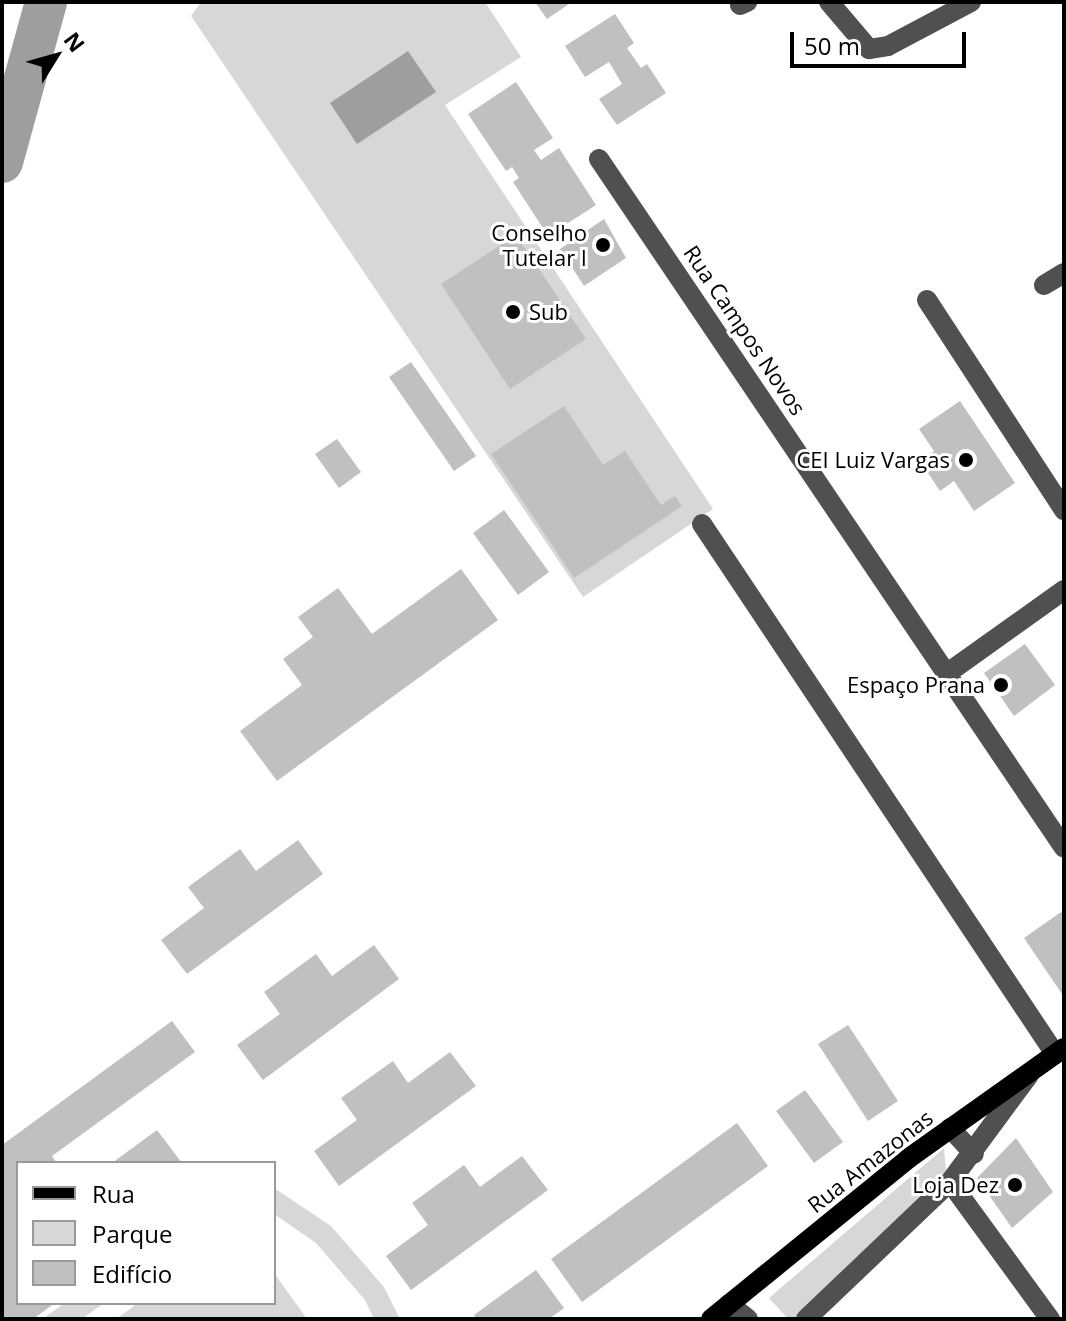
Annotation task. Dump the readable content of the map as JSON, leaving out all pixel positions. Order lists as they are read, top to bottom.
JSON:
{
  "streets": {
    "main road": ["Rua Amazonas"],
    "street": ["Rua Campos Novos"]
  },
  "places": [
    "Conselho Tutelar I",
    "Sub",
    "CEI Luiz Vargas",
    "Espaço Prana",
    "Loja Dez"
  ],
  "legend": ["Rua", "Parque", "Edifício"],
  "scale_bar": "50 m",
  "north": "top right"
}
